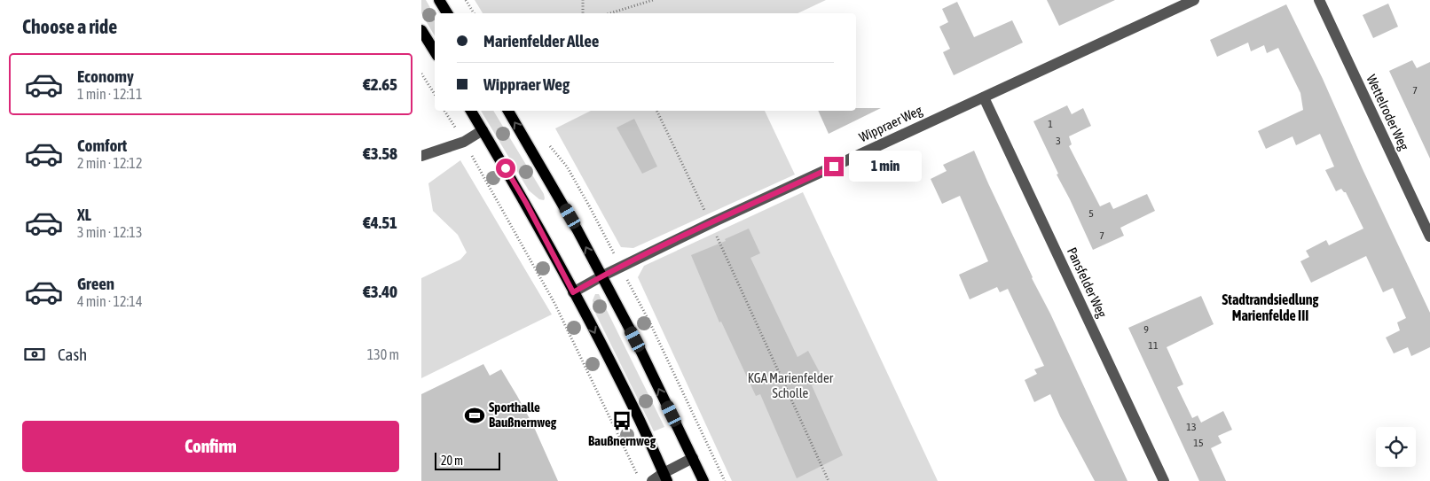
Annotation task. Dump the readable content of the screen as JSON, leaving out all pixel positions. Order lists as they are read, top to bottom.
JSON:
{
  "streets": {
    "street": ["Wettelroder Weg", "Wippraer Weg", "Pansfelder Weg"]
  },
  "crossings": [
    ["Wippraer Weg", "Pansfelder Weg"]
  ],
  "districts": ["Stadtrandsiedlung Marienfelde III"],
  "parks": ["KGA Marienfelder Scholle"],
  "places": {
    "sports": ["Sporthalle Baußnernweg"],
    "bus stop": ["Baußnernweg"]
  },
  "house_numbers": [
    "7",
    "1",
    "3",
    "5",
    "7",
    "9",
    "11",
    "13",
    "15"
  ],
  "scale_bar": "20 m",
  "page": {
    "heading": "Choose a ride",
    "banner": ["Marienfelder Allee", "Wippraer Weg"],
    "list": [
      {
        "name": "Economy",
        "note": "1 min · 12:11",
        "value": "€2.65"
      },
      {
        "name": "Comfort",
        "note": "2 min · 12:12",
        "value": "€3.58"
      },
      {
        "name": "XL",
        "note": "3 min · 12:13",
        "value": "€4.51"
      },
      {
        "name": "Green",
        "note": "4 min · 12:14",
        "value": "€3.40"
      }
    ],
    "bubble": "1 min",
    "pay": ["Cash", "130 m"],
    "buttons": "Confirm",
    "scale": "20 m"
  }
}
